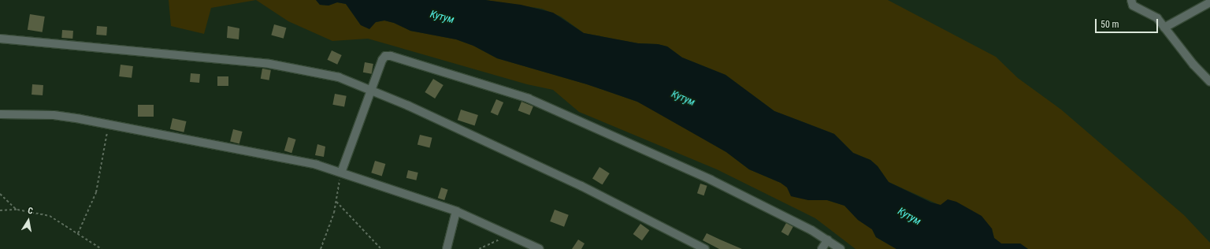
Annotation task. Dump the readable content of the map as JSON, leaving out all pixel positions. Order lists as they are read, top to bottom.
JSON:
{
  "water": ["Кутум"],
  "scale_bar": "50 m",
  "north": "top"
}
